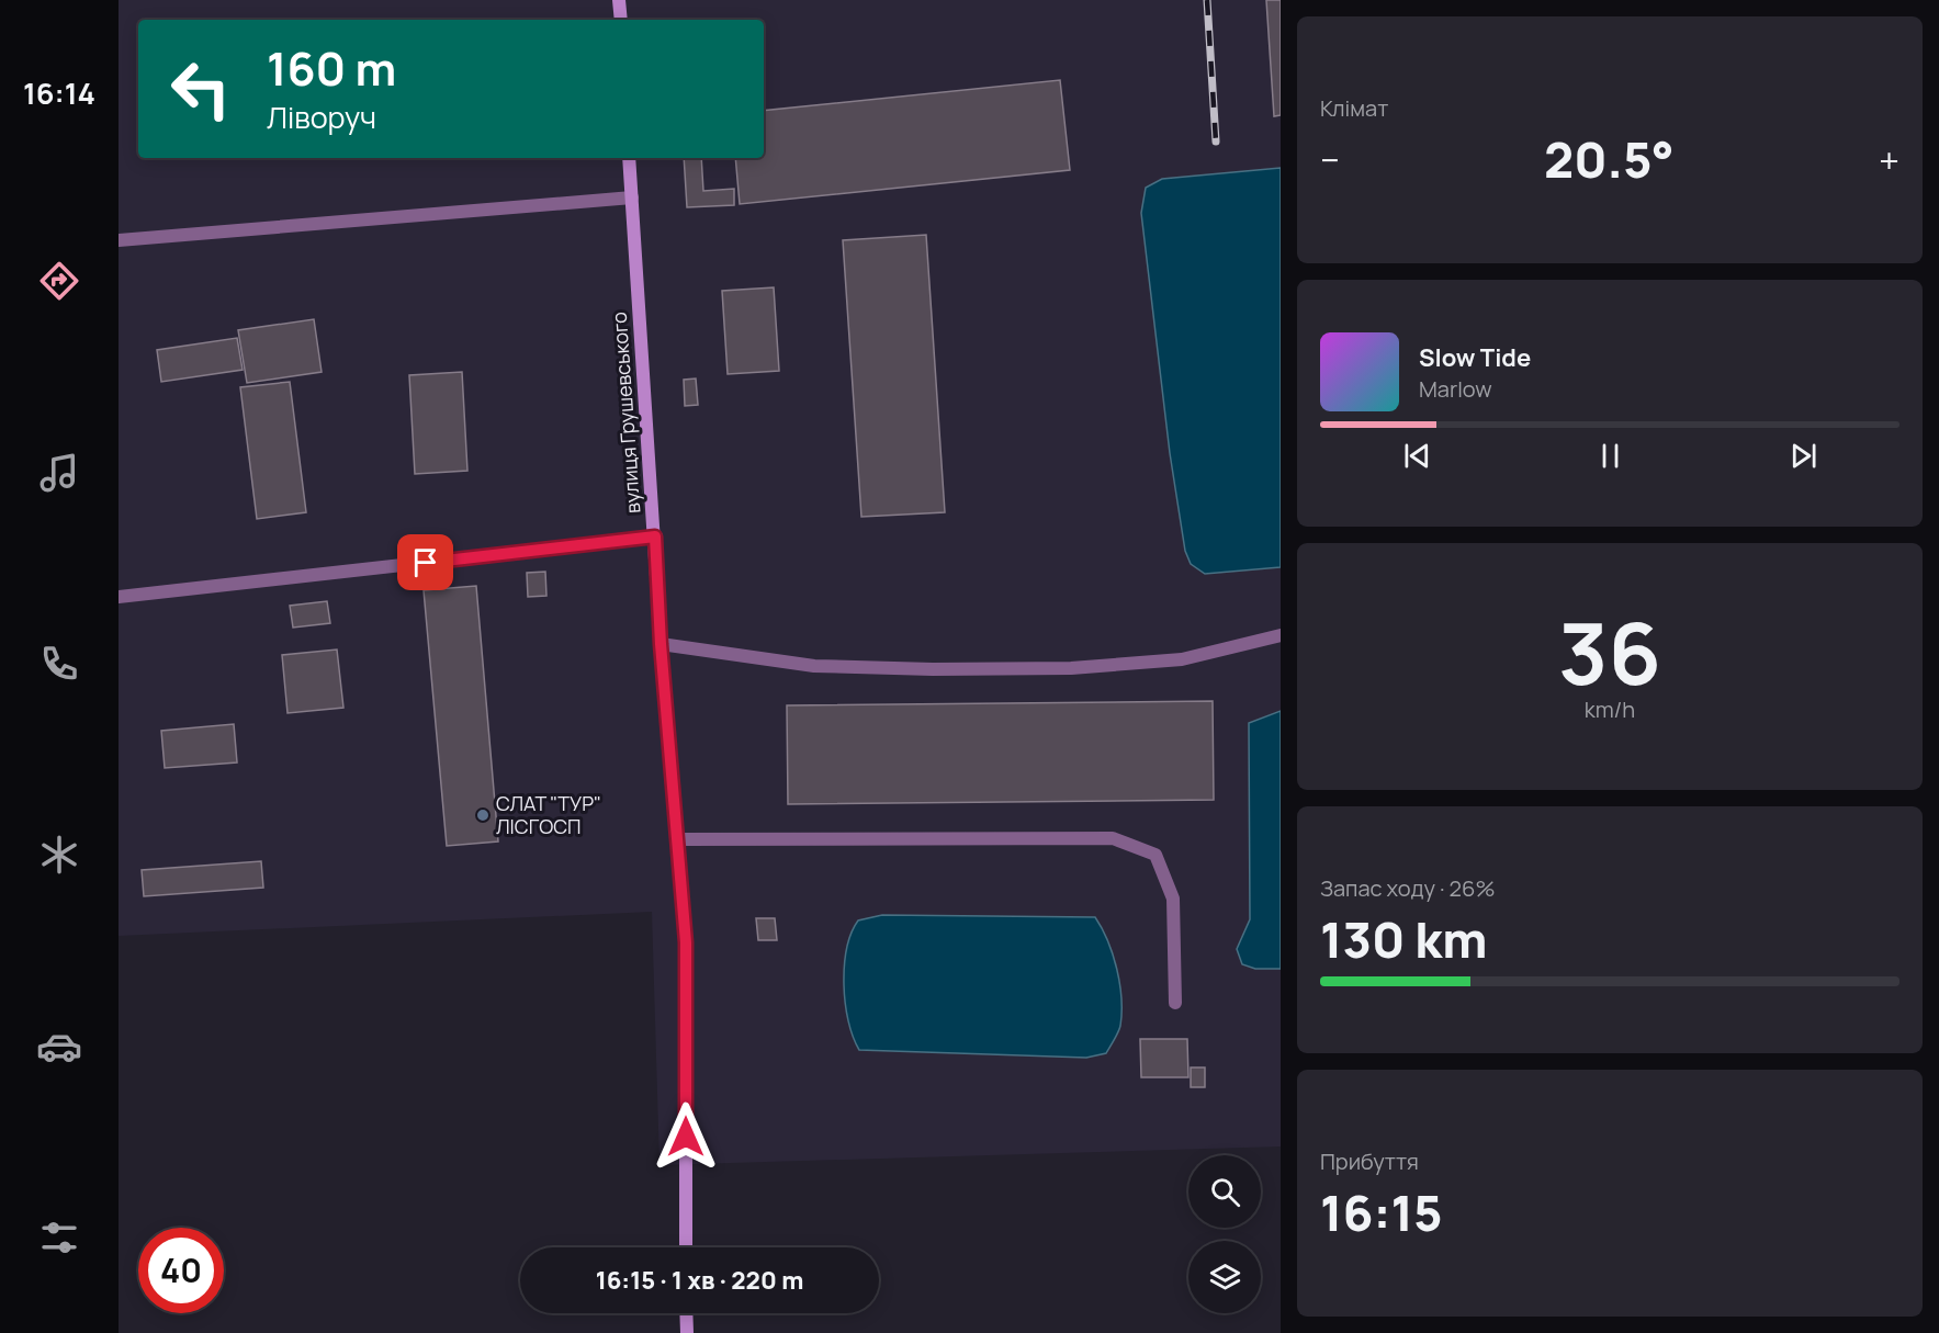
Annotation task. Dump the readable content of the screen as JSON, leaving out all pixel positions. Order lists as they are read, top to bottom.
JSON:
{
  "streets": {
    "street": ["вулиця Грушевського"]
  },
  "places": ["СЛАТ \"ТУР\" ЛІСГОСП"],
  "page": {
    "tabs": "16:14",
    "tile": [
      "Клімат",
      ["36", "km/h"],
      ["Запас ходу · 26%", "130 km"],
      ["Прибуття", "16:15"]
    ],
    "turn": ["160 m", "Ліворуч"],
    "heat": ["−", "20.5°", "+"],
    "song": ["Slow Tide", "Marlow"],
    "limit": "40",
    "trip": "16:15 · 1 хв · 220 m"
  }
}
